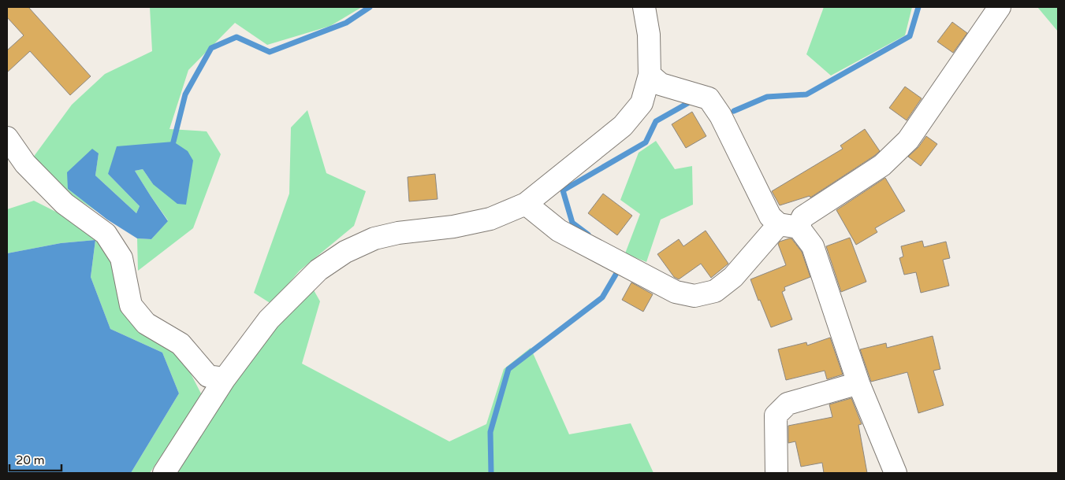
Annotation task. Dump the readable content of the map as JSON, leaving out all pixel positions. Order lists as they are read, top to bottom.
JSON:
{
  "scale_bar": "20 m"
}
